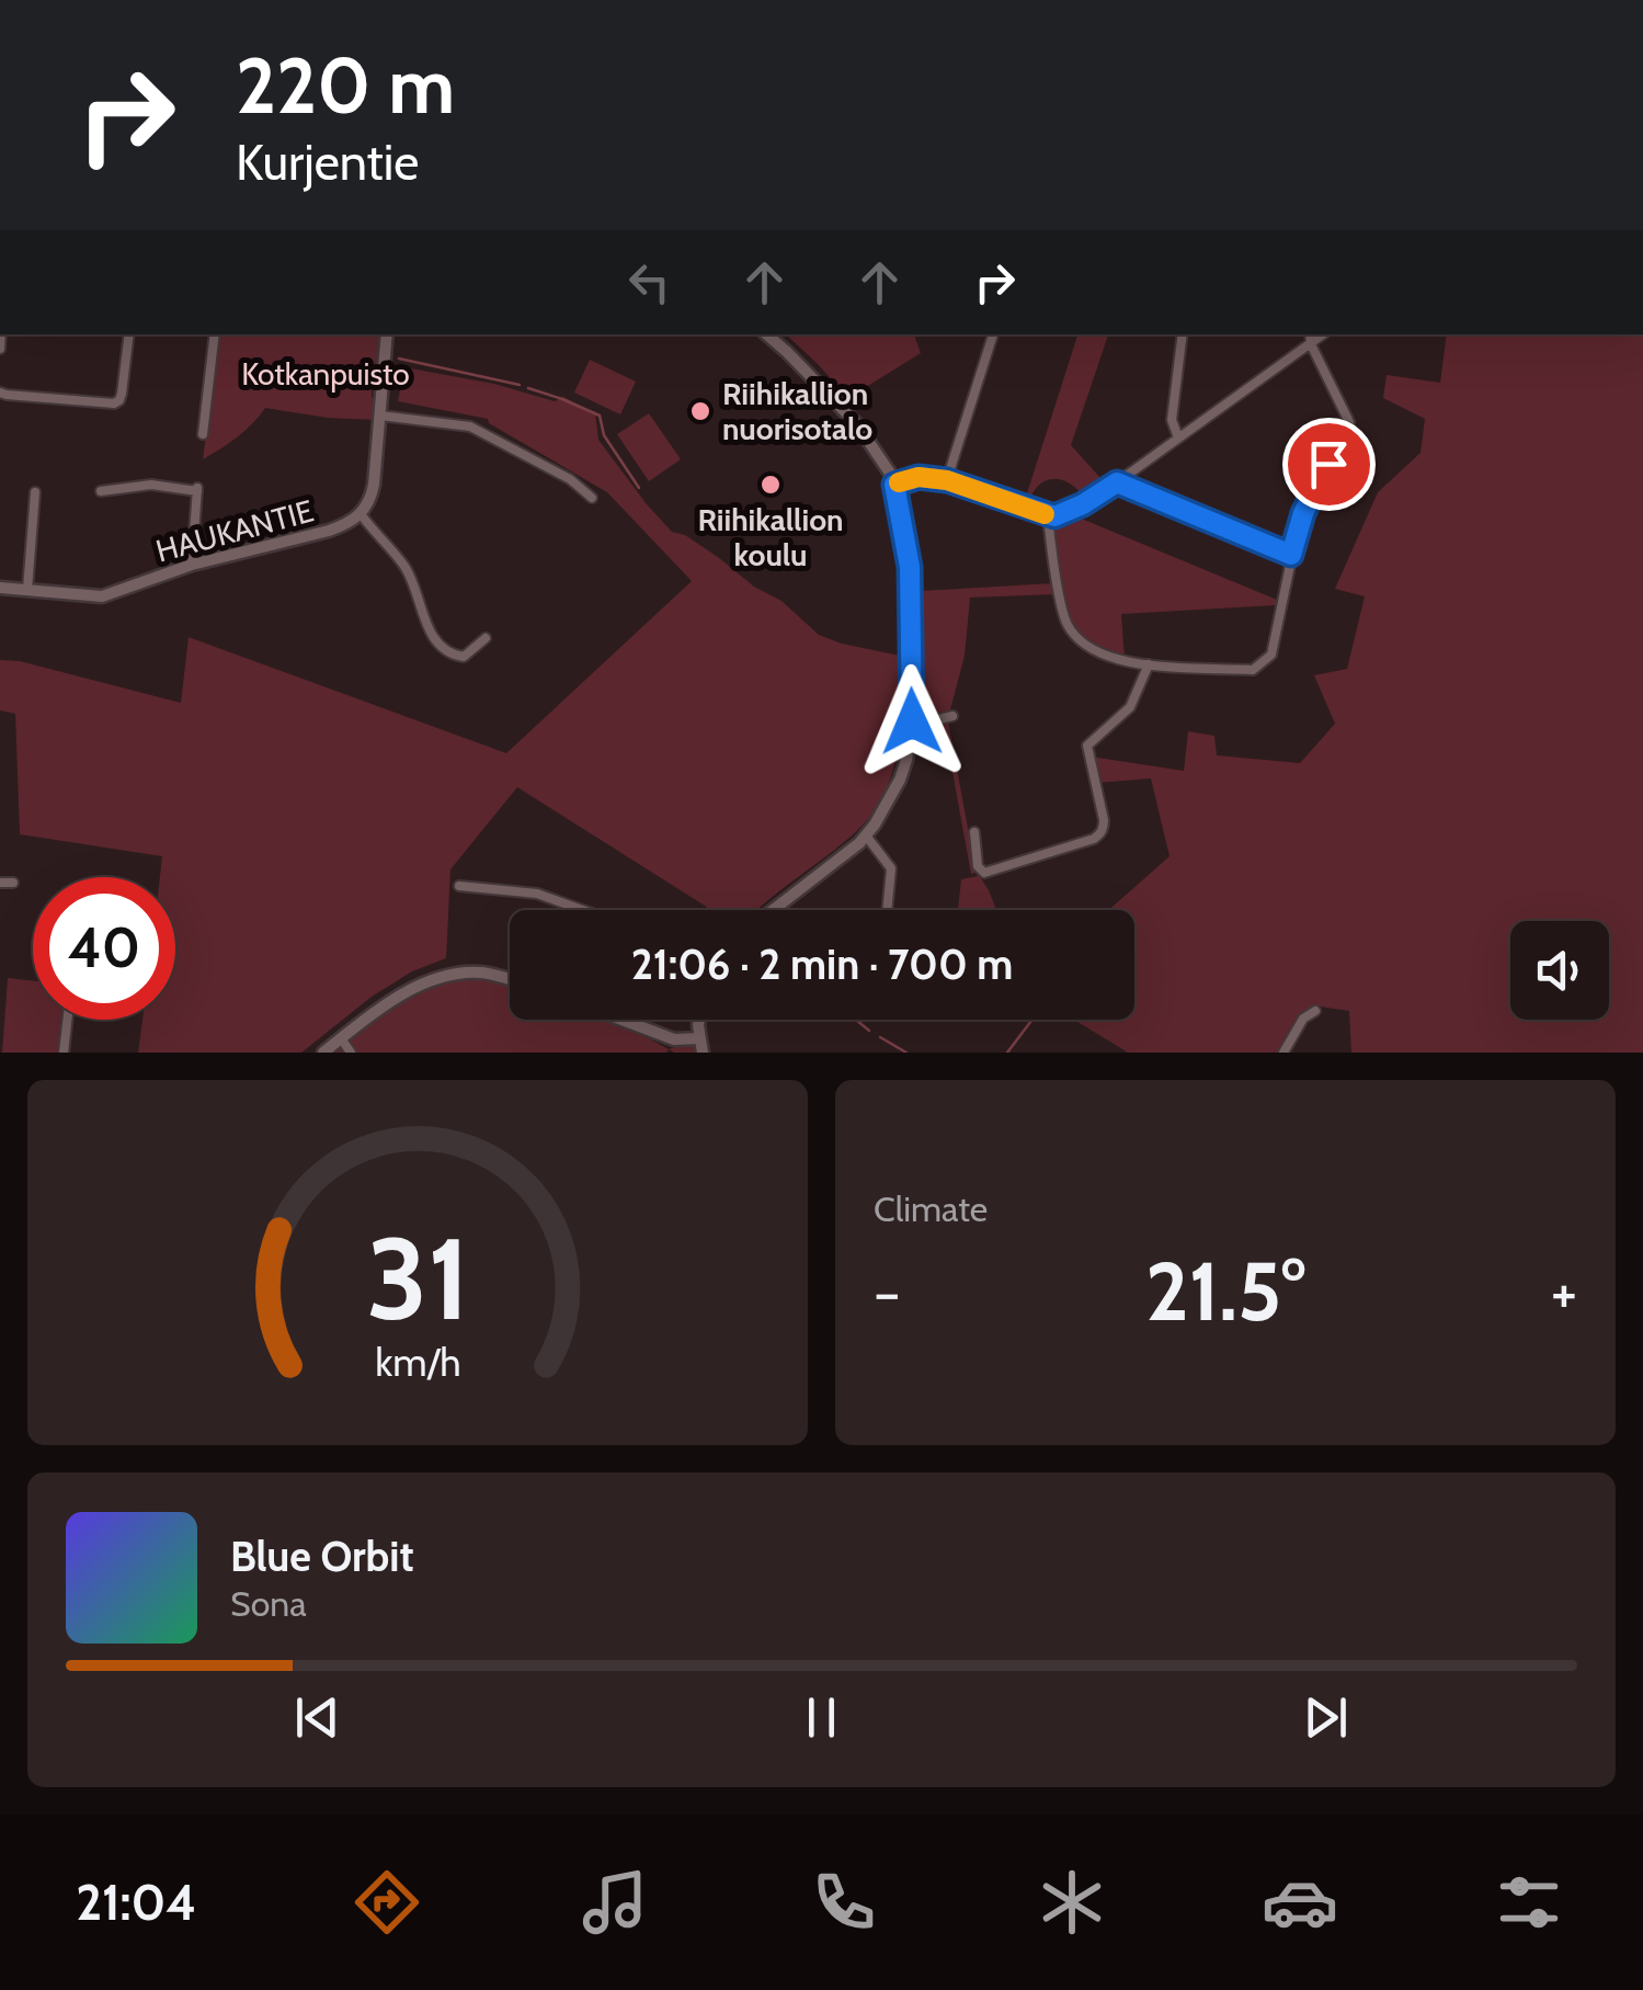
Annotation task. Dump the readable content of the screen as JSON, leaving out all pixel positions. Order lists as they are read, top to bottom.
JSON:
{
  "streets": {
    "street": ["HAUKANTIE"]
  },
  "parks": ["Kotkanpuisto"],
  "places": ["Riihikallion nuorisotalo", "Riihikallion koulu"],
  "page": {
    "turn": ["220 m", "Kurjentie"],
    "limit": "40",
    "trip": "21:06 · 2 min · 700 m",
    "tile": "Climate",
    "heat": ["−", "21.5°", "+"],
    "song": ["Blue Orbit", "Sona"],
    "tabs": "21:04",
    "gauge": ["31", "km/h"]
  }
}
